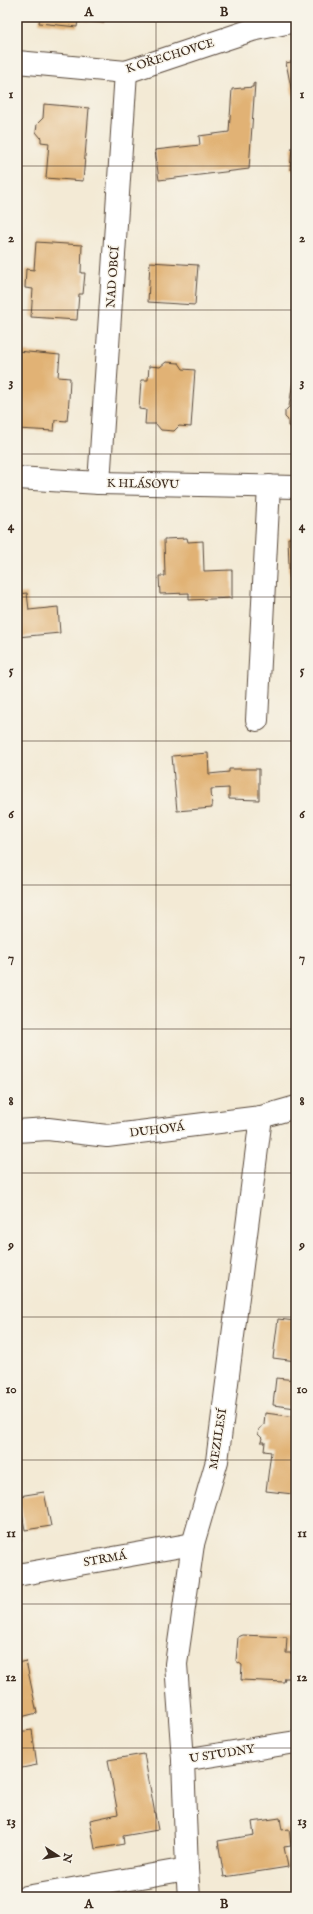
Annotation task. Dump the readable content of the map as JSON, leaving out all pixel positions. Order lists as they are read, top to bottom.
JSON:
{
  "streets": {
    "street": [
      "K OŘECHOVCE",
      "NAD OBCÍ",
      "K HLÁSOVU",
      "DUHOVÁ",
      "MEZILESÍ",
      "STRMÁ",
      "U STUDNY"
    ]
  },
  "crossings": [
    ["K OŘECHOVCE", "NAD OBCÍ"],
    ["NAD OBCÍ", "K HLÁSOVU"],
    ["DUHOVÁ", "MEZILESÍ"],
    ["MEZILESÍ", "STRMÁ"],
    ["MEZILESÍ", "U STUDNY"]
  ],
  "north": "right",
  "grid": {
    "columns": ["A", "B"],
    "rows": [
      "1",
      "2",
      "3",
      "4",
      "5",
      "6",
      "7",
      "8",
      "9",
      "10",
      "11",
      "12",
      "13"
    ]
  }
}
